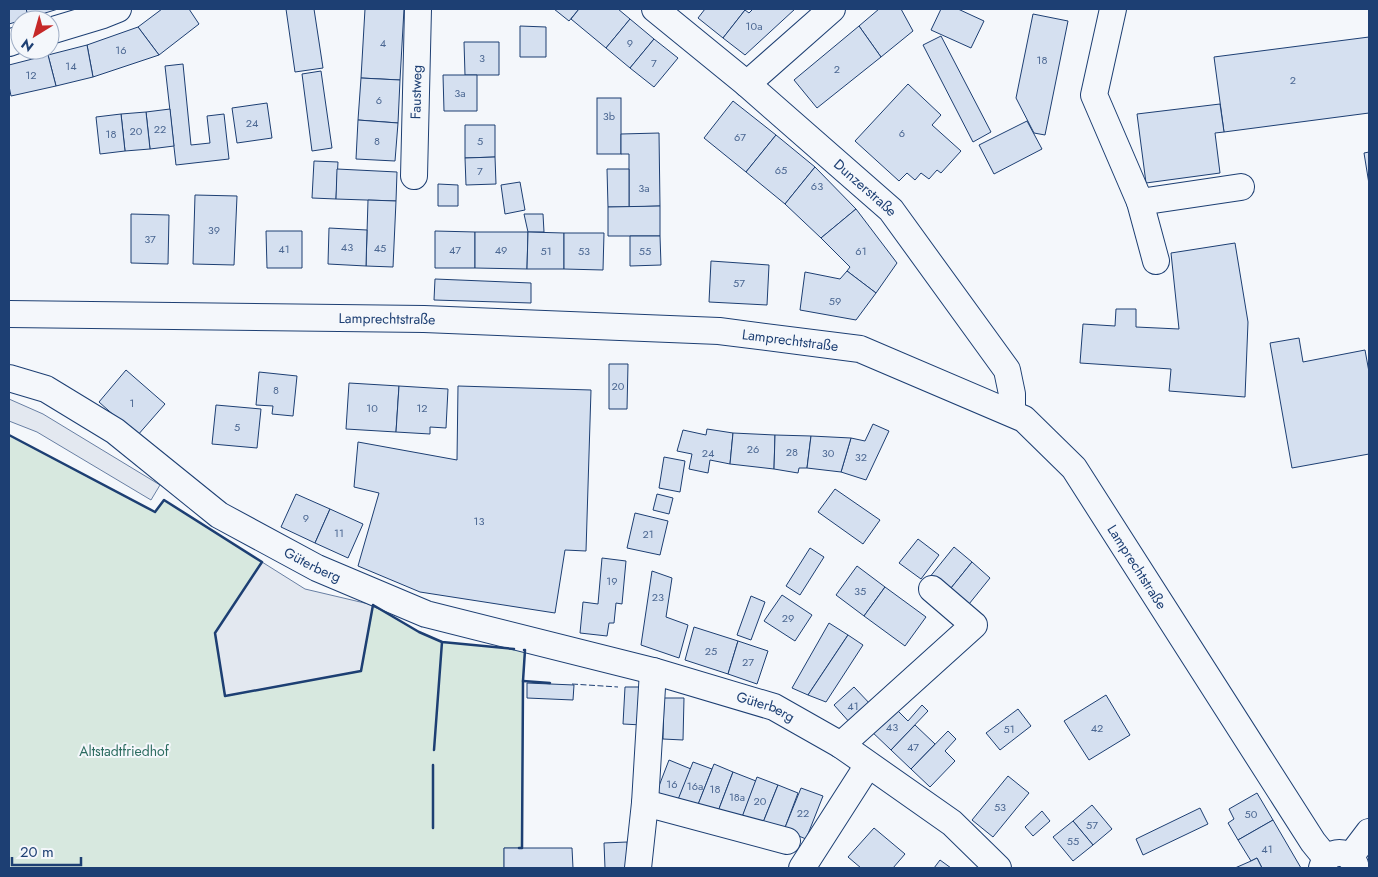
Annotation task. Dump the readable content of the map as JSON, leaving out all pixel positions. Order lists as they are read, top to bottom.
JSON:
{
  "streets": {
    "street": [
      "Faustweg",
      "Dunzerstraße",
      "Lamprechtstraße",
      "Güterberg"
    ]
  },
  "crossings": [
    ["Dunzerstraße", "Lamprechtstraße"]
  ],
  "parks": ["Altstadtfriedhof"],
  "house_numbers": [
    "10a",
    "4",
    "9",
    "16",
    "3",
    "18",
    "7",
    "14",
    "2",
    "12",
    "2",
    "3a",
    "6",
    "3b",
    "24",
    "22",
    "20",
    "6",
    "18",
    "67",
    "8",
    "5",
    "65",
    "7",
    "63",
    "3a",
    "39",
    "37",
    "43",
    "45",
    "41",
    "47",
    "49",
    "51",
    "53",
    "55",
    "61",
    "57",
    "59",
    "20",
    "8",
    "1",
    "10",
    "12",
    "5",
    "26",
    "28",
    "24",
    "30",
    "32",
    "9",
    "13",
    "11",
    "21",
    "19",
    "35",
    "23",
    "29",
    "25",
    "27",
    "41",
    "43",
    "42",
    "51",
    "47",
    "16",
    "16a",
    "18",
    "18a",
    "20",
    "53",
    "22",
    "50",
    "57",
    "55",
    "41"
  ],
  "scale_bar": "20 m",
  "north": "bottom left"
}
